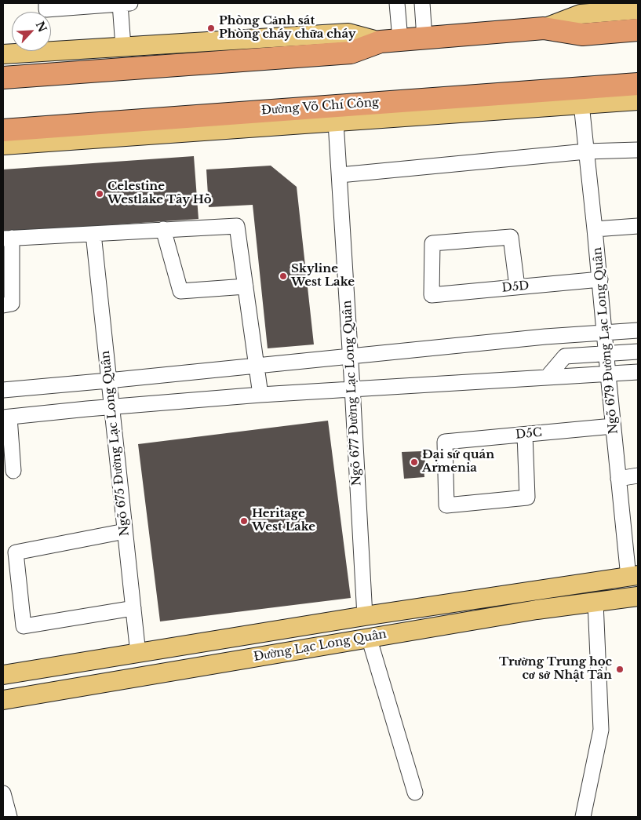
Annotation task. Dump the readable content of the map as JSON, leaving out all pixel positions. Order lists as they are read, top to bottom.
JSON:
{
  "streets": {
    "highway": ["Đường Võ Chí Công"],
    "main road": ["Đường Lạc Long Quân"],
    "street": [
      "D5D",
      "Ngõ 679 Đường Lạc Long Quân",
      "Ngõ 677 Đường Lạc Long Quân",
      "D5C",
      "Ngõ 675 Đường Lạc Long Quân"
    ]
  },
  "crossings": [
    ["Đường Võ Chí Công", "Ngõ 679 Đường Lạc Long Quân"],
    ["Đường Võ Chí Công", "Ngõ 677 Đường Lạc Long Quân"],
    ["D5D", "Ngõ 679 Đường Lạc Long Quân"],
    ["Ngõ 679 Đường Lạc Long Quân", "D5C"],
    ["Ngõ 679 Đường Lạc Long Quân", "Đường Lạc Long Quân"],
    ["Ngõ 677 Đường Lạc Long Quân", "Đường Lạc Long Quân"],
    ["Ngõ 675 Đường Lạc Long Quân", "Đường Lạc Long Quân"]
  ],
  "places": [
    "Phòng Cảnh sát Phòng cháy chữa cháy",
    "Celestine Westlake Tây Hồ",
    "Skyline West Lake",
    "Đại sứ quán Armenia",
    "Heritage West Lake",
    "Trường Trung học cơ sở Nhật Tân"
  ],
  "north": "top right"
}
